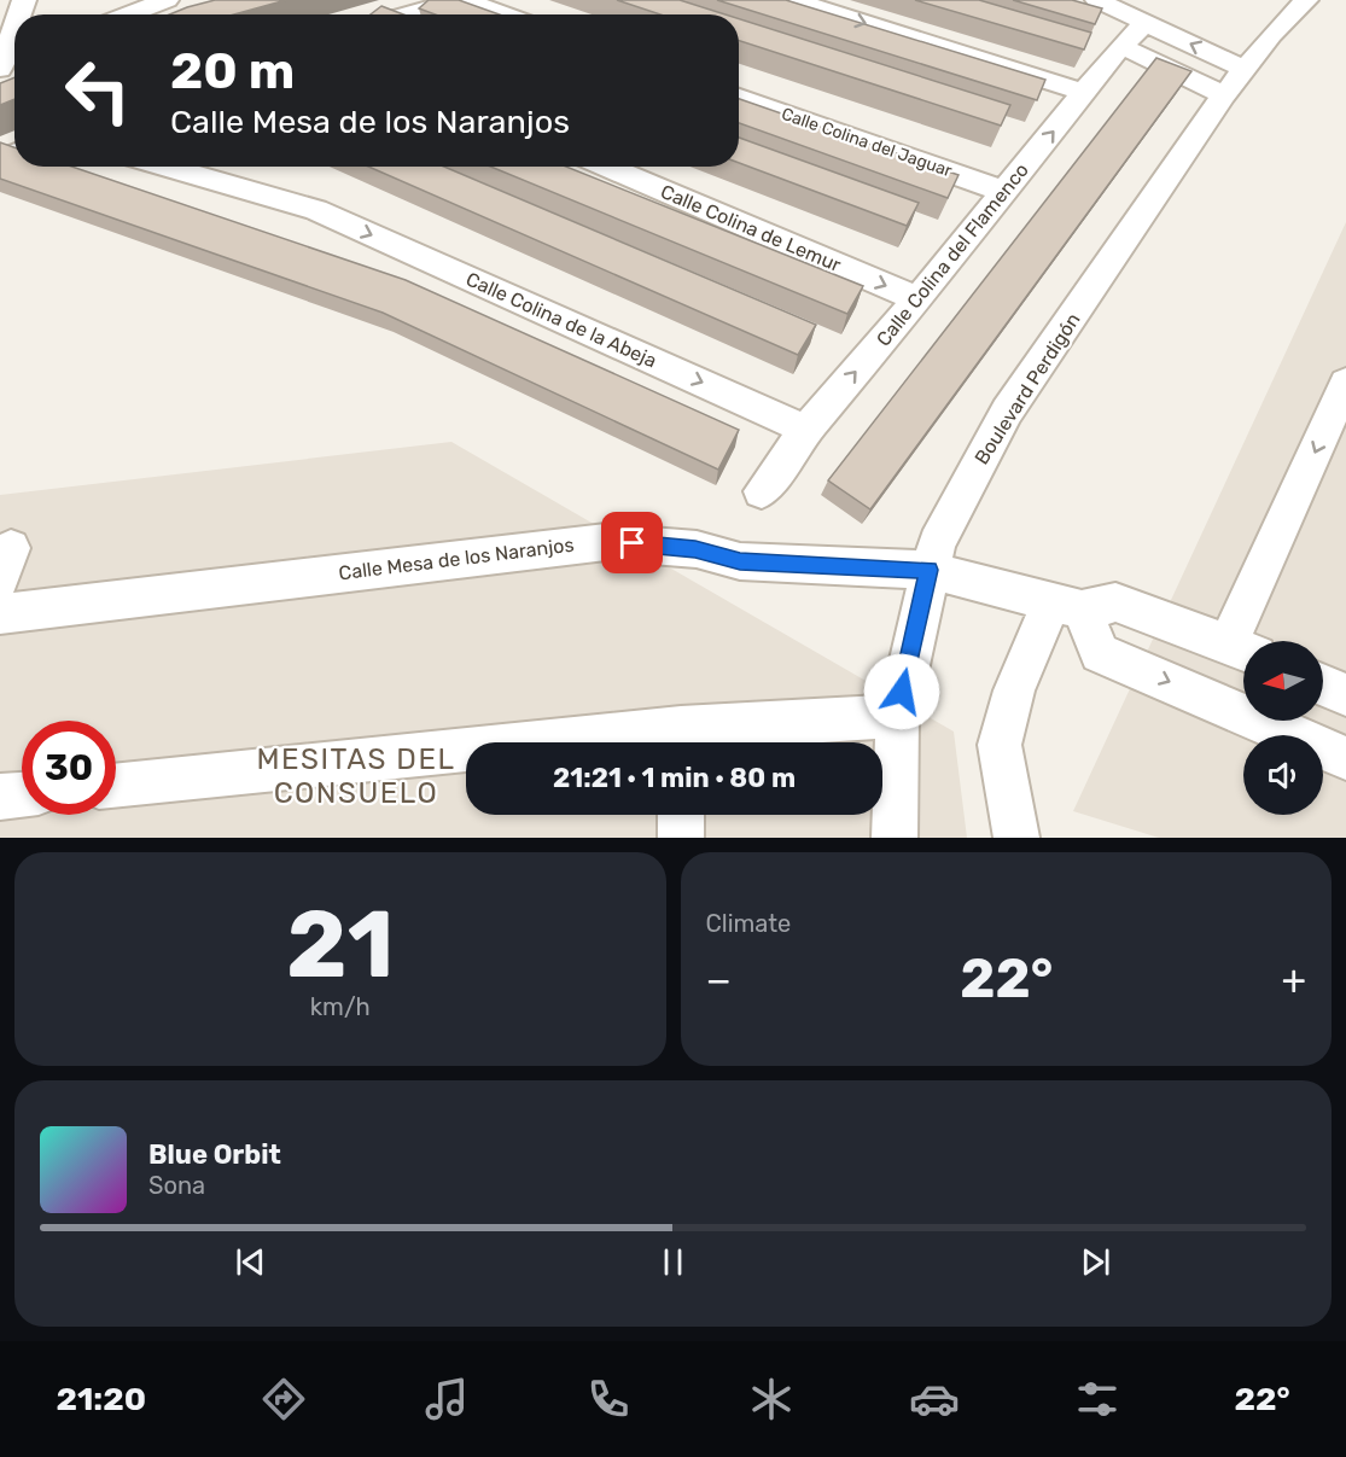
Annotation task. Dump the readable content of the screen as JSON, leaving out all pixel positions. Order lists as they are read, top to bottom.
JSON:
{
  "streets": {
    "street": [
      "Calle Colina del Jaguar",
      "Calle Colina de Lemur",
      "Calle Colina del Flamenco",
      "Calle Colina de la Abeja",
      "Boulevard Perdigón",
      "Calle Mesa de los Naranjos"
    ]
  },
  "crossings": [
    ["Calle Colina del Jaguar", "Calle Colina del Flamenco"],
    ["Calle Colina de Lemur", "Calle Colina del Flamenco"],
    ["Calle Colina del Flamenco", "Calle Colina de la Abeja"],
    ["Boulevard Perdigón", "Calle Mesa de los Naranjos"]
  ],
  "one_way": ["Calle Colina del Flamenco", "Calle Colina de la Abeja"],
  "districts": ["MESITAS DEL CONSUELO"],
  "north": "left",
  "page": {
    "turn": ["20 m", "Calle Mesa de los Naranjos"],
    "limit": "30",
    "trip": "21:21 · 1 min · 80 m",
    "tile": [
      ["21", "km/h"],
      "Climate"
    ],
    "heat": ["−", "22°", "+"],
    "song": ["Blue Orbit", "Sona"],
    "tabs": ["21:20", "22°"]
  }
}
